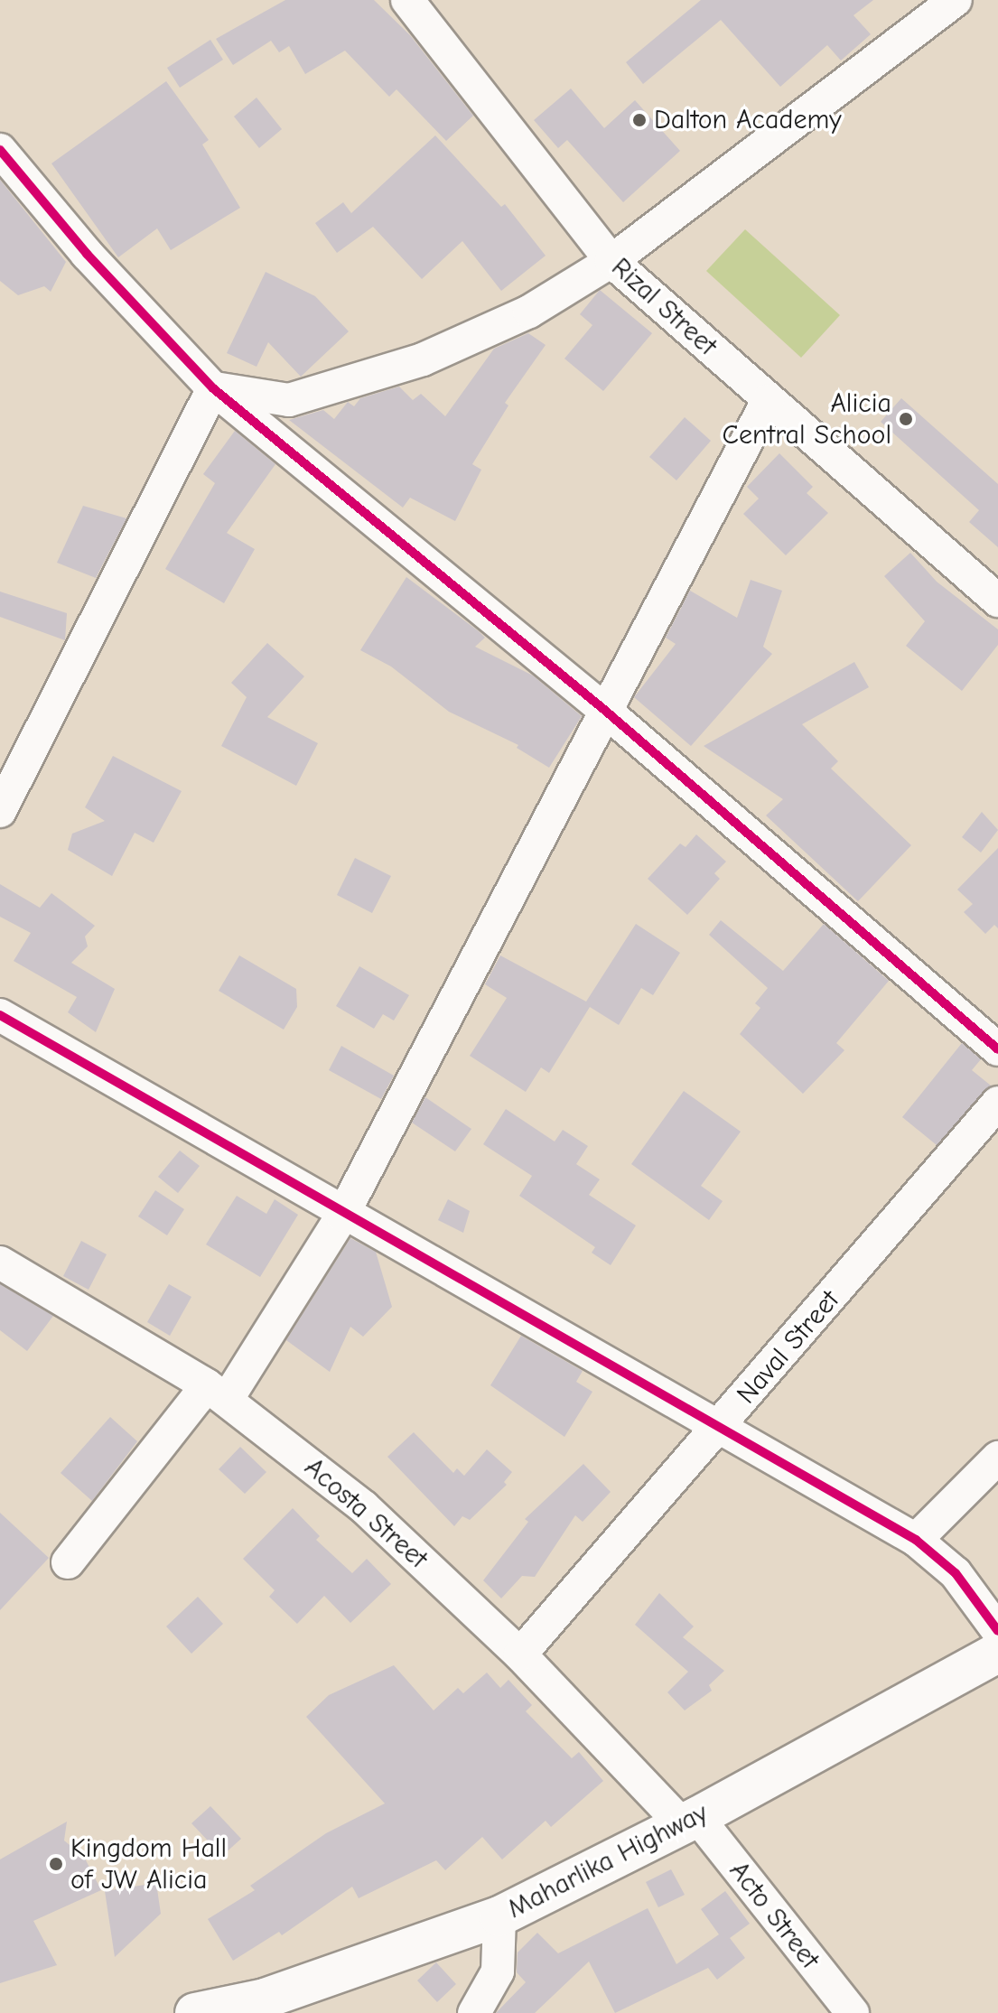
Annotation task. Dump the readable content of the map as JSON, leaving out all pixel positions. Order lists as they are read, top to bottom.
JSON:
{
  "streets": {
    "main road": ["Maharlika Highway"],
    "street": [
      "Rizal Street",
      "Naval Street",
      "Acosta Street",
      "Acto Street"
    ]
  },
  "crossings": [
    ["Naval Street", "Acosta Street"],
    ["Acosta Street", "Maharlika Highway"],
    ["Acosta Street", "Acto Street"],
    ["Maharlika Highway", "Acto Street"]
  ],
  "places": ["Dalton Academy", "Alicia Central School", "Kingdom Hall of JW Alicia"]
}
